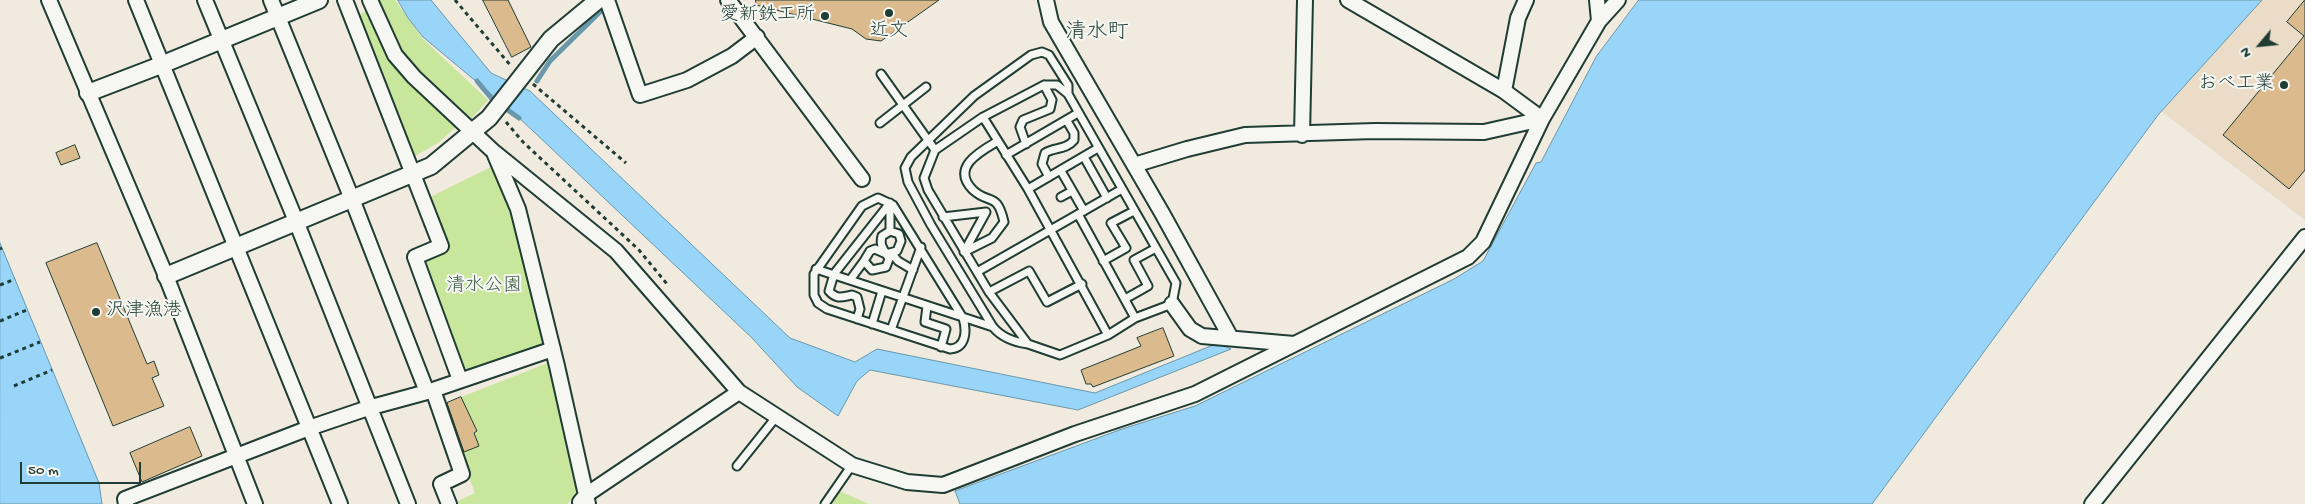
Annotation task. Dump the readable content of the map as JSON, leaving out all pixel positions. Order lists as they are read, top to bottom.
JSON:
{
  "districts": ["清水町"],
  "parks": ["清水公園"],
  "places": [
    "近文",
    "愛新鉄工所",
    "おべ工業",
    "沢津漁港"
  ],
  "scale_bar": "50 m",
  "north": "bottom left"
}
